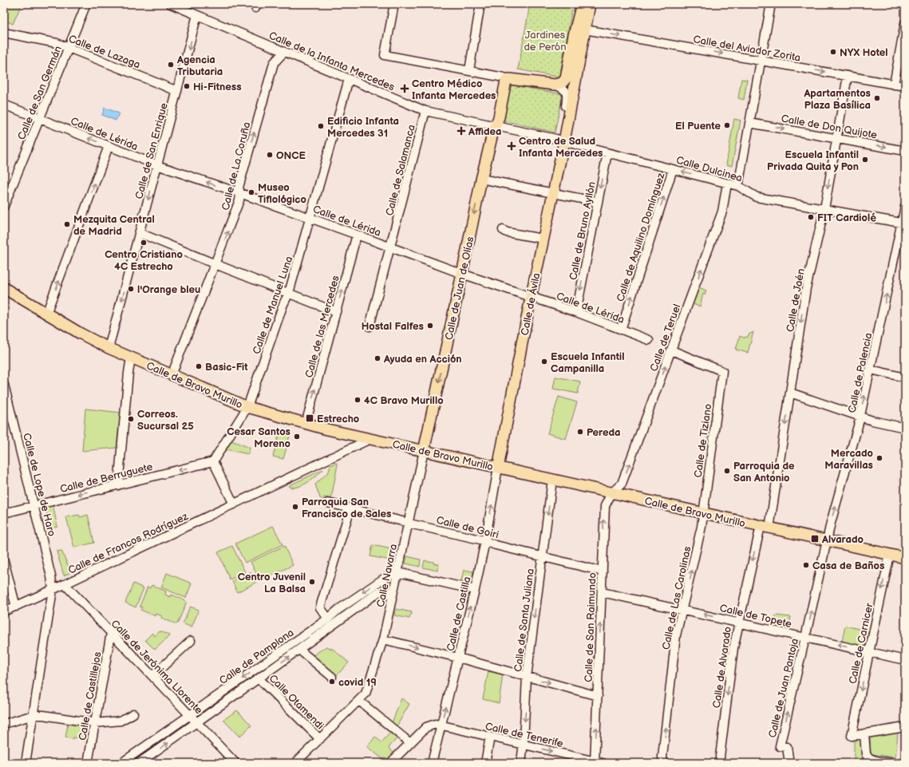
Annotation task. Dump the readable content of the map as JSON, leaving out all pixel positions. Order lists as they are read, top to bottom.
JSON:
{
  "streets": {
    "main road": ["Calle de Juan de Olías", "Calle de Ávila", "Calle de Bravo Murillo"],
    "street": [
      "Calle del Aviador Zorita",
      "Calle de Lazaga",
      "Calle de la Infanta Mercedes",
      "Calle de San Germán",
      "Calle de Don Quijote",
      "Calle de Lérida",
      "Calle de San Enrique",
      "Calle de La Coruña",
      "Calle Dulcinea",
      "Calle de Salamanca",
      "Calle de Bruno Ayllón",
      "Calle de Aquilino Domínguez",
      "Calle de Jaén",
      "Calle de Manuel Luna",
      "Calle de las Mercedes",
      "Calle de Teruel",
      "Calle de Palencia",
      "Calle de Tiziano",
      "Calle de Berruguete",
      "Calle de Lope de Haro",
      "Calle de Goiri",
      "Calle de Francos Rodríguez",
      "Calle Navarra",
      "Calle de Las Carolinas",
      "Calle de Castilla",
      "Calle de Topete",
      "Calle de Santa Juliana",
      "Calle de San Raimundo",
      "Calle de Carnicer",
      "Calle de Pamplona",
      "Calle de Jerónima Llorente",
      "Calle de Alvarado",
      "Calle de Juan Pantoja",
      "Calle de Castillejos",
      "Calle Otamendi",
      "Calle de Tenerife"
    ]
  },
  "crossings": [
    ["Calle del Aviador Zorita", "Calle de Jaén"],
    ["Calle del Aviador Zorita", "Calle de Ávila"],
    ["Calle de Lazaga", "Calle de San Germán"],
    ["Calle de Lazaga", "Calle de San Enrique"],
    ["Calle de la Infanta Mercedes", "Calle de San Enrique"],
    ["Calle de la Infanta Mercedes", "Calle de La Coruña"],
    ["Calle de la Infanta Mercedes", "Calle Dulcinea"],
    ["Calle de la Infanta Mercedes", "Calle de Salamanca"],
    ["Calle de la Infanta Mercedes", "Calle de Juan de Olías"],
    ["Calle de la Infanta Mercedes", "Calle de Ávila"],
    ["Calle de la Infanta Mercedes", "Calle de Manuel Luna"],
    ["Calle de San Germán", "Calle de Lérida"],
    ["Calle de Don Quijote", "Calle de Jaén"],
    ["Calle de Lérida", "Calle de San Enrique"],
    ["Calle de Lérida", "Calle de La Coruña"],
    ["Calle de Lérida", "Calle de Salamanca"],
    ["Calle de Lérida", "Calle de Bruno Ayllón"],
    ["Calle de Lérida", "Calle de Aquilino Domínguez"],
    ["Calle de Lérida", "Calle de Juan de Olías"],
    ["Calle de Lérida", "Calle de Ávila"],
    ["Calle de Lérida", "Calle de Manuel Luna"],
    ["Calle de Lérida", "Calle de las Mercedes"],
    ["Calle de San Enrique", "Calle de Bravo Murillo"],
    ["Calle de La Coruña", "Calle de Bravo Murillo"],
    ["Calle Dulcinea", "Calle de Bruno Ayllón"],
    ["Calle Dulcinea", "Calle de Aquilino Domínguez"],
    ["Calle Dulcinea", "Calle de Jaén"],
    ["Calle Dulcinea", "Calle de Ávila"],
    ["Calle Dulcinea", "Calle de Teruel"],
    ["Calle Dulcinea", "Calle de Palencia"],
    ["Calle de Juan de Olías", "Calle de Bravo Murillo"],
    ["Calle de Juan de Olías", "Calle Navarra"],
    ["Calle de Jaén", "Calle de Bravo Murillo"],
    ["Calle de Jaén", "Calle de Alvarado"],
    ["Calle de Ávila", "Calle de Bravo Murillo"],
    ["Calle de Ávila", "Calle de Castilla"],
    ["Calle de Manuel Luna", "Calle de Bravo Murillo"],
    ["Calle de Manuel Luna", "Calle de Berruguete"],
    ["Calle de las Mercedes", "Calle de Bravo Murillo"],
    ["Calle de Teruel", "Calle de Bravo Murillo"],
    ["Calle de Teruel", "Calle de Tiziano"],
    ["Calle de Teruel", "Calle de San Raimundo"],
    ["Calle de Palencia", "Calle de Bravo Murillo"],
    ["Calle de Palencia", "Calle de Juan Pantoja"],
    ["Calle de Bravo Murillo", "Calle de Tiziano"],
    ["Calle de Bravo Murillo", "Calle de Francos Rodríguez"],
    ["Calle de Bravo Murillo", "Calle Navarra"],
    ["Calle de Bravo Murillo", "Calle de Las Carolinas"],
    ["Calle de Bravo Murillo", "Calle de Castilla"],
    ["Calle de Bravo Murillo", "Calle de Santa Juliana"],
    ["Calle de Bravo Murillo", "Calle de San Raimundo"],
    ["Calle de Bravo Murillo", "Calle de Carnicer"],
    ["Calle de Bravo Murillo", "Calle de Alvarado"],
    ["Calle de Bravo Murillo", "Calle de Juan Pantoja"],
    ["Calle de Tiziano", "Calle de Las Carolinas"],
    ["Calle de Berruguete", "Calle de Lope de Haro"],
    ["Calle de Lope de Haro", "Calle de Francos Rodríguez"],
    ["Calle de Goiri", "Calle Navarra"],
    ["Calle de Goiri", "Calle de Castilla"],
    ["Calle de Goiri", "Calle de Santa Juliana"],
    ["Calle de Goiri", "Calle de San Raimundo"],
    ["Calle de Francos Rodríguez", "Calle de Jerónima Llorente"],
    ["Calle Navarra", "Calle de Pamplona"],
    ["Calle Navarra", "Calle Otamendi"],
    ["Calle de Las Carolinas", "Calle de Topete"],
    ["Calle de Castilla", "Calle de Tenerife"],
    ["Calle de Topete", "Calle de San Raimundo"],
    ["Calle de Topete", "Calle de Carnicer"],
    ["Calle de Topete", "Calle de Alvarado"],
    ["Calle de Topete", "Calle de Juan Pantoja"],
    ["Calle de Santa Juliana", "Calle de Tenerife"],
    ["Calle de San Raimundo", "Calle de Tenerife"],
    ["Calle de Pamplona", "Calle de Jerónima Llorente"],
    ["Calle de Pamplona", "Calle Otamendi"],
    ["Calle de Jerónima Llorente", "Calle de Castillejos"]
  ],
  "one_way": [
    "Calle del Aviador Zorita",
    "Calle de Don Quijote",
    "Calle de La Coruña",
    "Calle de Bruno Ayllón",
    "Calle de Aquilino Domínguez",
    "Calle de Juan de Olías",
    "Calle de Jaén",
    "Calle de las Mercedes",
    "Calle de Teruel",
    "Calle de Palencia",
    "Calle de Berruguete",
    "Calle de Las Carolinas",
    "Calle de Castilla",
    "Calle de Topete",
    "Calle de Santa Juliana",
    "Calle de San Raimundo",
    "Calle de Carnicer",
    "Calle de Alvarado",
    "Calle de Juan Pantoja"
  ],
  "parks": ["Jardines de Perón"],
  "places": {
    "other": [
      "NYX Hotel",
      "Agencia Tributaria",
      "Hi-Fitness",
      "Apartamentos Plaza Basílica",
      "El Puente",
      "Edificio Infanta Mercedes 31",
      "ONCE",
      "Escuela Infantil Privada Quita y Pon",
      "Museo Tiflológico",
      "FIT Cardiolé",
      "Mezquita Central de Madrid",
      "Centro Cristiano 4C Estrecho",
      "l'Orange bleu",
      "Hostal Falfes",
      "Ayuda en Acción",
      "Escuela Infantil Campanilla",
      "Basic-Fit",
      "4C Bravo Murillo",
      "Correos. Sucursal 25",
      "Pereda",
      "Cesar Santos Moreno",
      "Mercado Maravillas",
      "Parroquia de San Antonio",
      "Parroquia San Francisco de Sales",
      "Casa de Baños",
      "Centro Juvenil La Balsa",
      "covid 19"
    ],
    "health": ["Centro Médico Infanta Mercedes", "Affidea", "Centro de Salud Infanta Mercedes"],
    "transit": ["Estrecho", "Alvarado"]
  }
}
